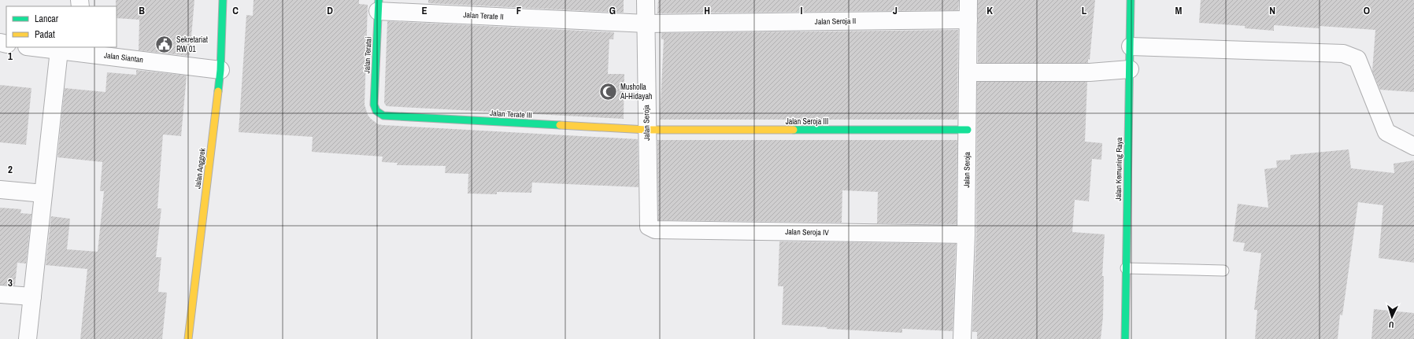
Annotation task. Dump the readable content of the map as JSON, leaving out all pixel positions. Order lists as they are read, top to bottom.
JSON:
{
  "streets": {
    "street": [
      "Jalan Terate II",
      "Jalan Seroja II",
      "Jalan Teratai",
      "Jalan Siantan",
      "Jalan Terate III",
      "Jalan Seroja III",
      "Jalan Seroja",
      "Jalan Anggrek",
      "Jalan Kemuning Raya",
      "Jalan Seroja IV"
    ]
  },
  "crossings": [
    ["Jalan Terate II", "Jalan Seroja II"],
    ["Jalan Terate II", "Jalan Teratai"],
    ["Jalan Terate II", "Jalan Seroja"],
    ["Jalan Seroja II", "Jalan Seroja"],
    ["Jalan Teratai", "Jalan Terate III"],
    ["Jalan Siantan", "Jalan Anggrek"],
    ["Jalan Terate III", "Jalan Seroja III"],
    ["Jalan Terate III", "Jalan Seroja"],
    ["Jalan Seroja III", "Jalan Seroja"],
    ["Jalan Seroja", "Jalan Seroja IV"]
  ],
  "places": {
    "public building": ["Sekretariat RW 01"],
    "mosque": ["Musholla Al-Hidayah"]
  },
  "legend": ["Lancar", "Padat"],
  "north": "bottom",
  "grid": {
    "columns": [
      "B",
      "C",
      "D",
      "E",
      "F",
      "G",
      "H",
      "I",
      "J",
      "K",
      "L",
      "M",
      "N",
      "O"
    ],
    "rows": ["1", "2", "3"]
  }
}
